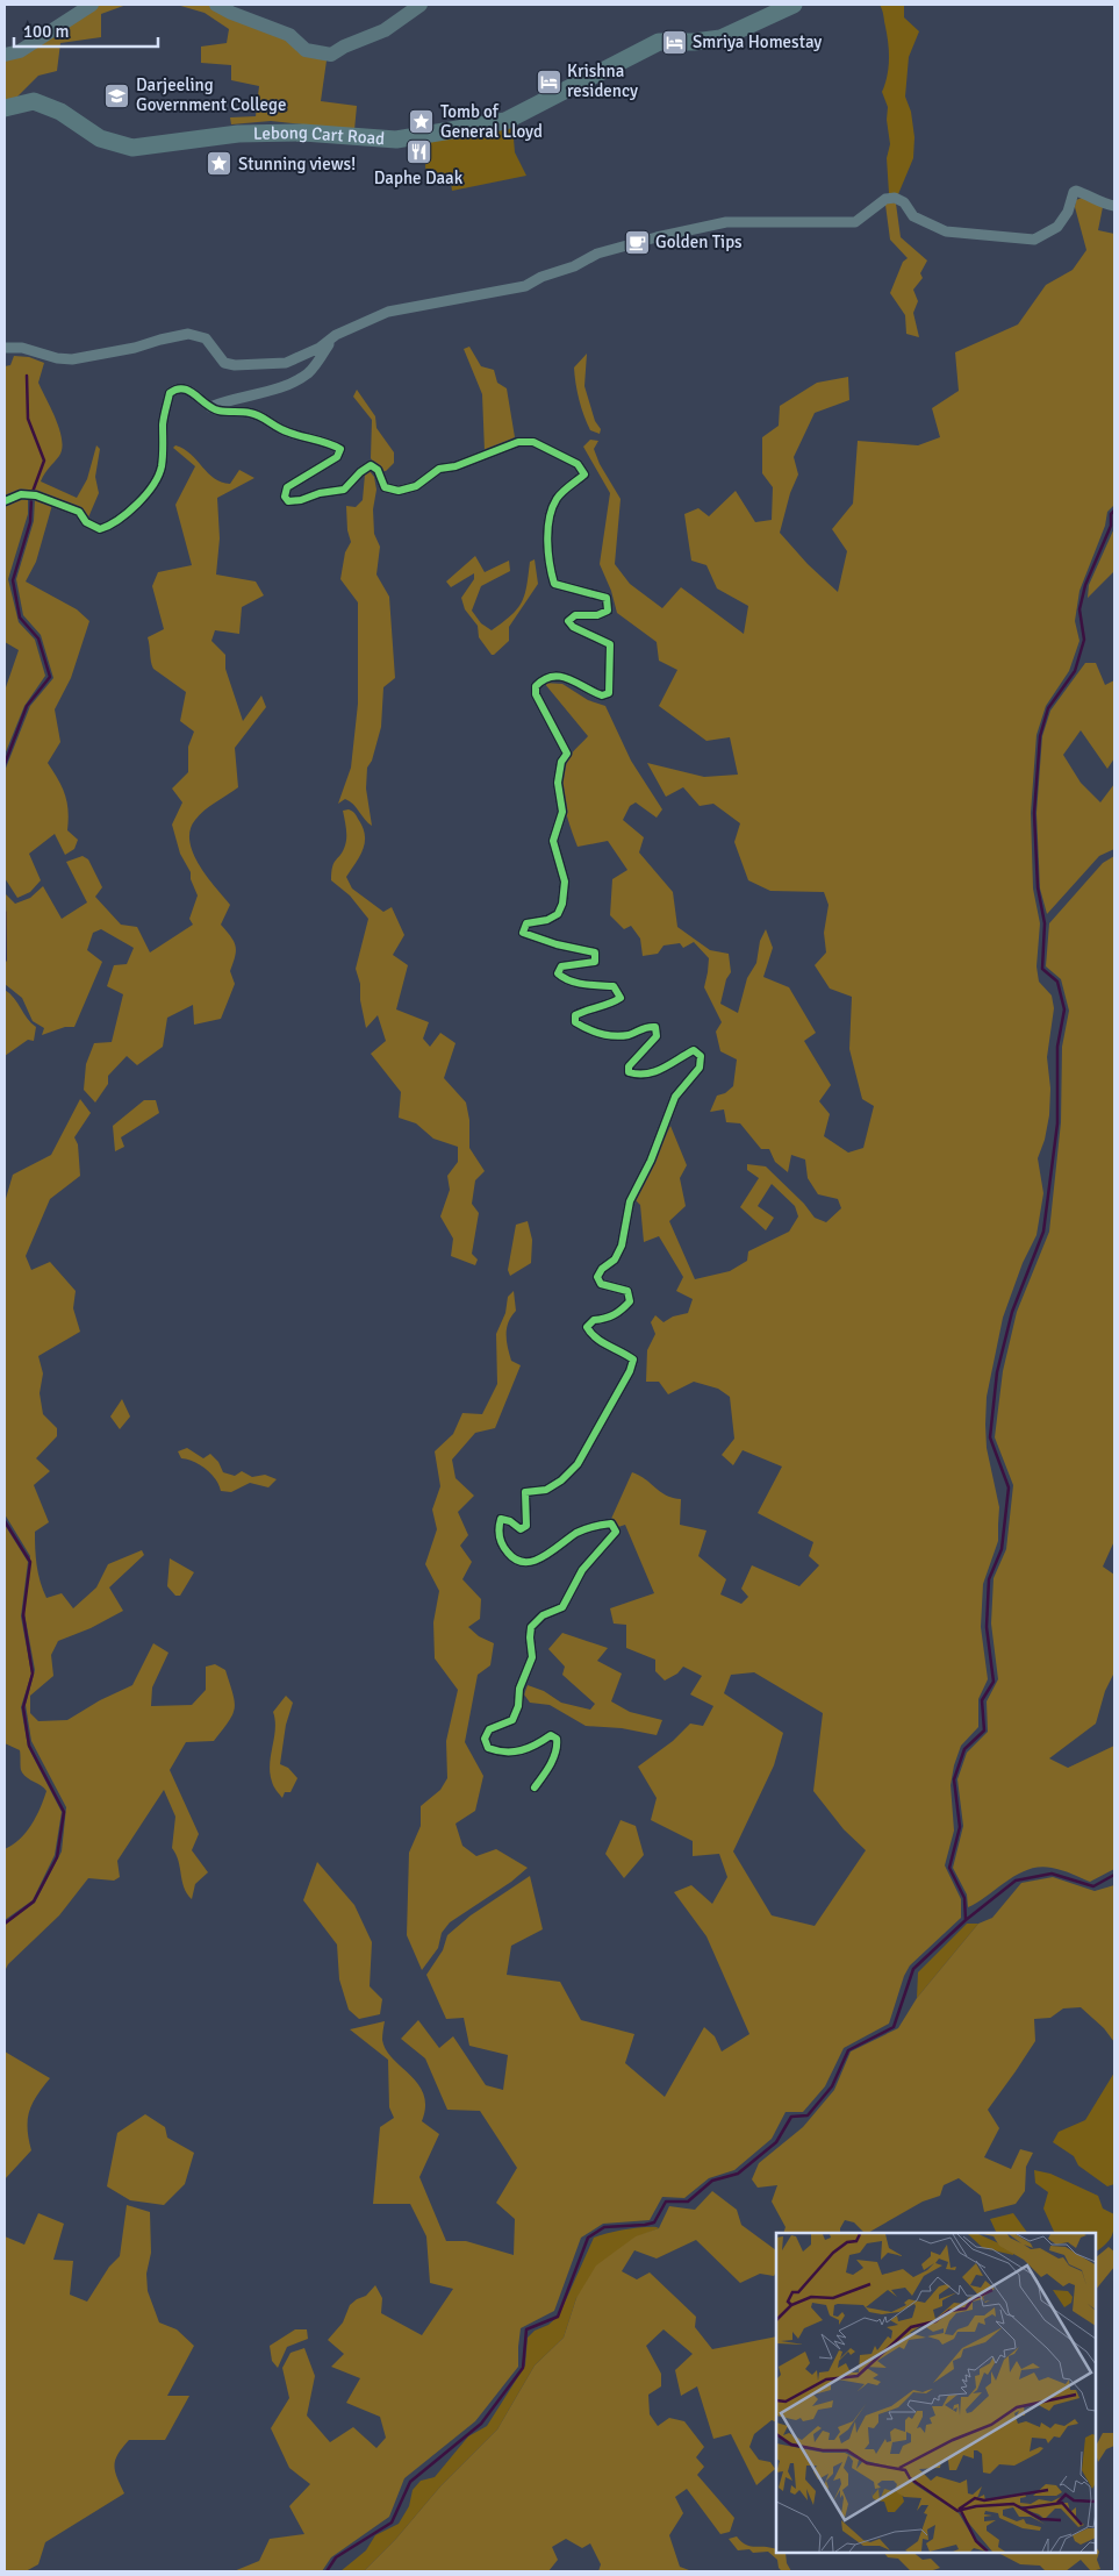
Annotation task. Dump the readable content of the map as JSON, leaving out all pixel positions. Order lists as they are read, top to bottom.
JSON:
{
  "streets": {
    "highway": ["Lebong Cart Road"]
  },
  "places": {
    "hotel": ["Smriya Homestay", "Krishna residency"],
    "school or university": ["Darjeeling Government College"],
    "place": ["Tomb of General Lloyd", "Stunning views!"],
    "restaurant": ["Daphe Daak"],
    "cafe": ["Golden Tips"]
  },
  "scale_bar": "100 m"
}
